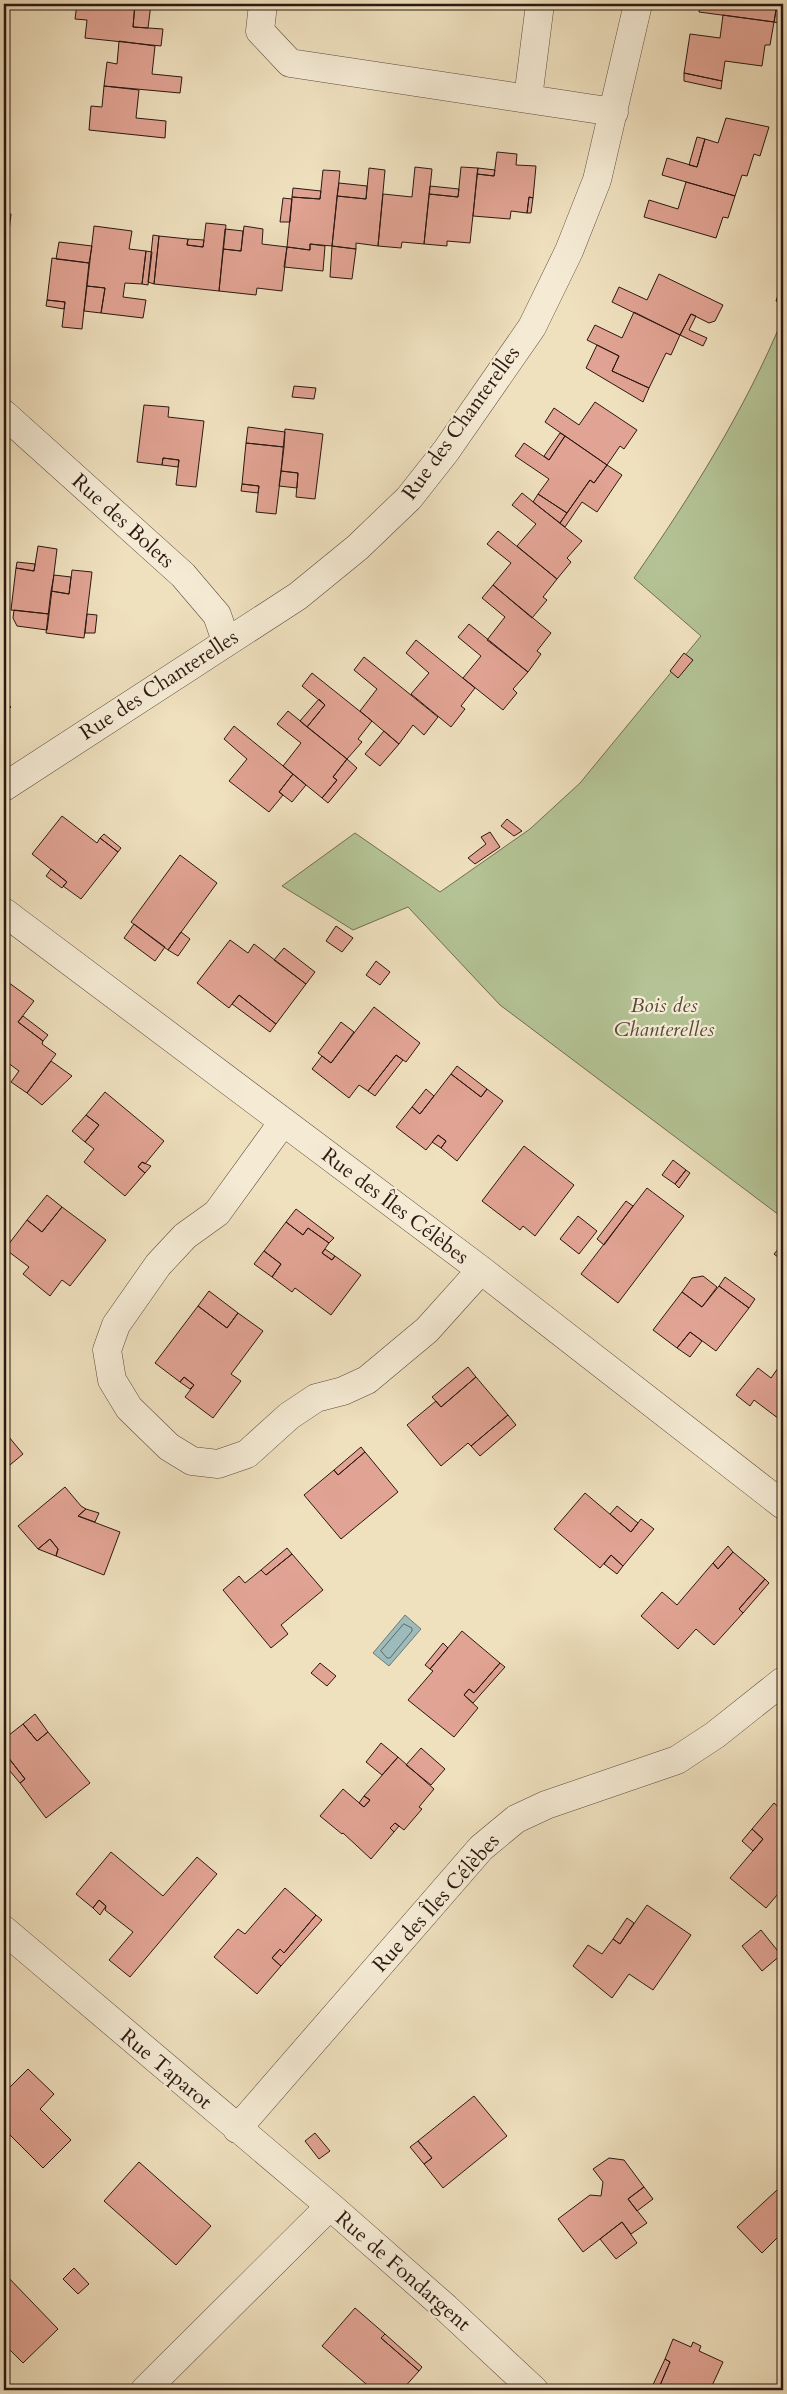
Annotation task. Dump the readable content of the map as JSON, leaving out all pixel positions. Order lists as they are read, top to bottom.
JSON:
{
  "streets": {
    "street": [
      "Rue des Chanterelles",
      "Rue des Bolets",
      "Rue des Îles Célèbes",
      "Rue Taparot",
      "Rue de Fondargent"
    ]
  },
  "crossings": [
    ["Rue des Chanterelles", "Rue des Bolets"],
    ["Rue des Îles Célèbes", "Rue Taparot"],
    ["Rue Taparot", "Rue de Fondargent"]
  ],
  "parks": ["Bois des Chanterelles"]
}
